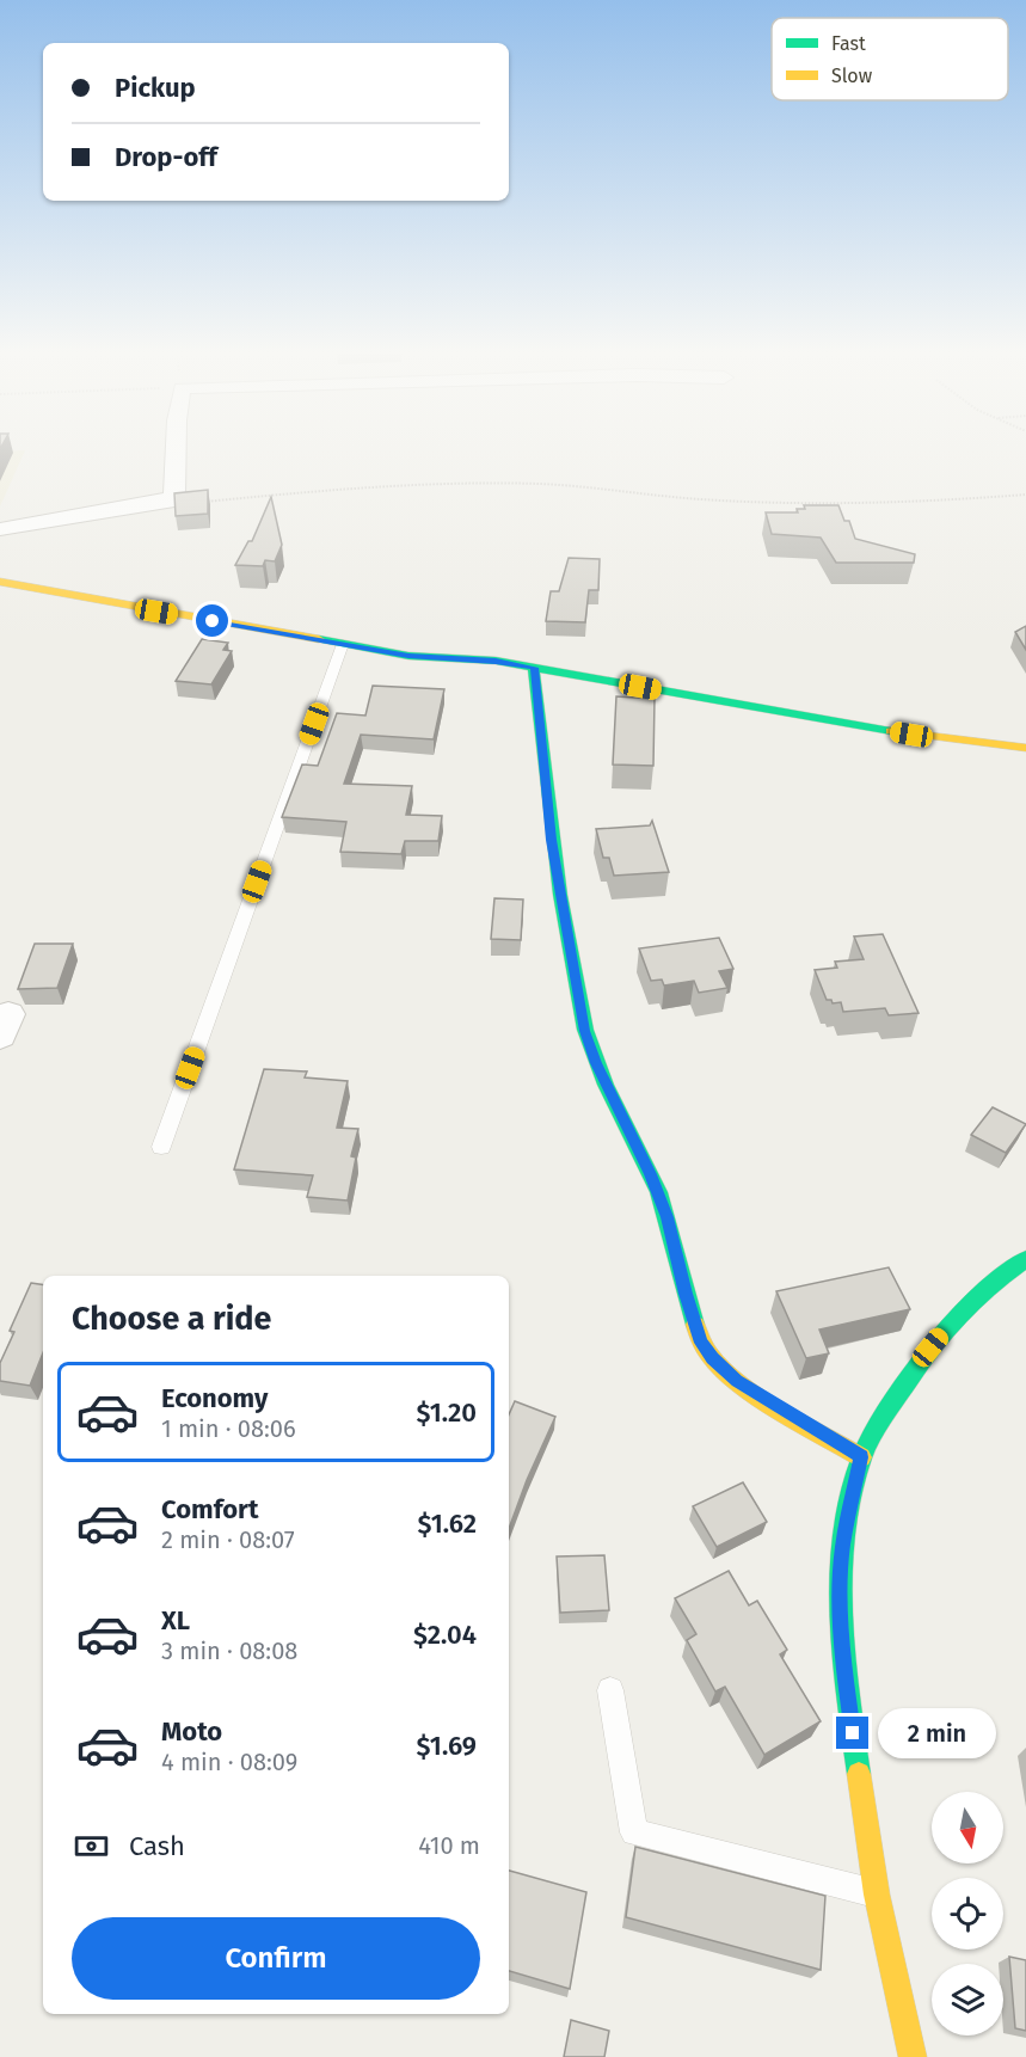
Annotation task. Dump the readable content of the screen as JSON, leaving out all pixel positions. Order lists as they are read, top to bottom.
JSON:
{
  "legend": ["Fast", "Slow"],
  "north": "bottom",
  "page": {
    "banner": ["Pickup", "Drop-off"],
    "heading": "Choose a ride",
    "list": [
      {
        "name": "Economy",
        "note": "1 min · 08:06",
        "value": "$1.20"
      },
      {
        "name": "Comfort",
        "note": "2 min · 08:07",
        "value": "$1.62"
      },
      {
        "name": "XL",
        "note": "3 min · 08:08",
        "value": "$2.04"
      },
      {
        "name": "Moto",
        "note": "4 min · 08:09",
        "value": "$1.69"
      }
    ],
    "bubble": "2 min",
    "pay": ["Cash", "410 m"],
    "buttons": "Confirm"
  }
}
